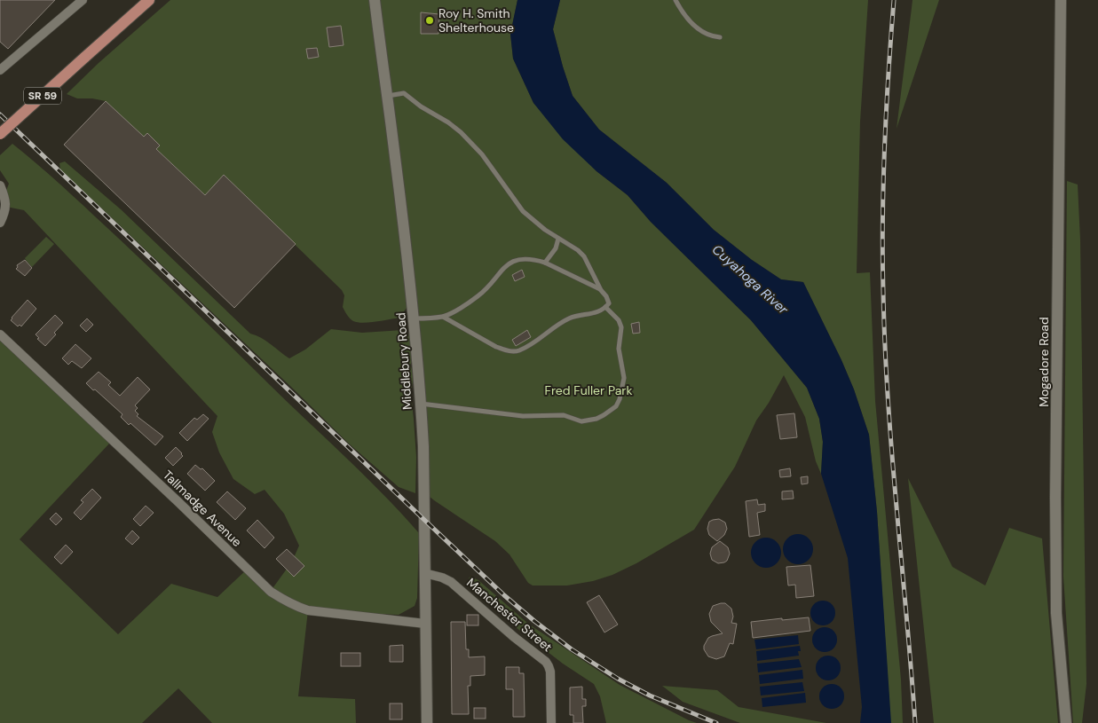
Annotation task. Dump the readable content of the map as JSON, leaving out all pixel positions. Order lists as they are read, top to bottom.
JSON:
{
  "streets": {
    "main road": ["SR 59"],
    "street": [
      "Middlebury Road",
      "Mogadore Road",
      "Tallmadge Avenue",
      "Manchester Street"
    ]
  },
  "crossings": [
    ["Middlebury Road", "Tallmadge Avenue"],
    ["Middlebury Road", "Manchester Street"]
  ],
  "water": ["Cuyahoga River"],
  "parks": ["Fred Fuller Park"],
  "places": ["Roy H. Smith Shelterhouse"]
}
